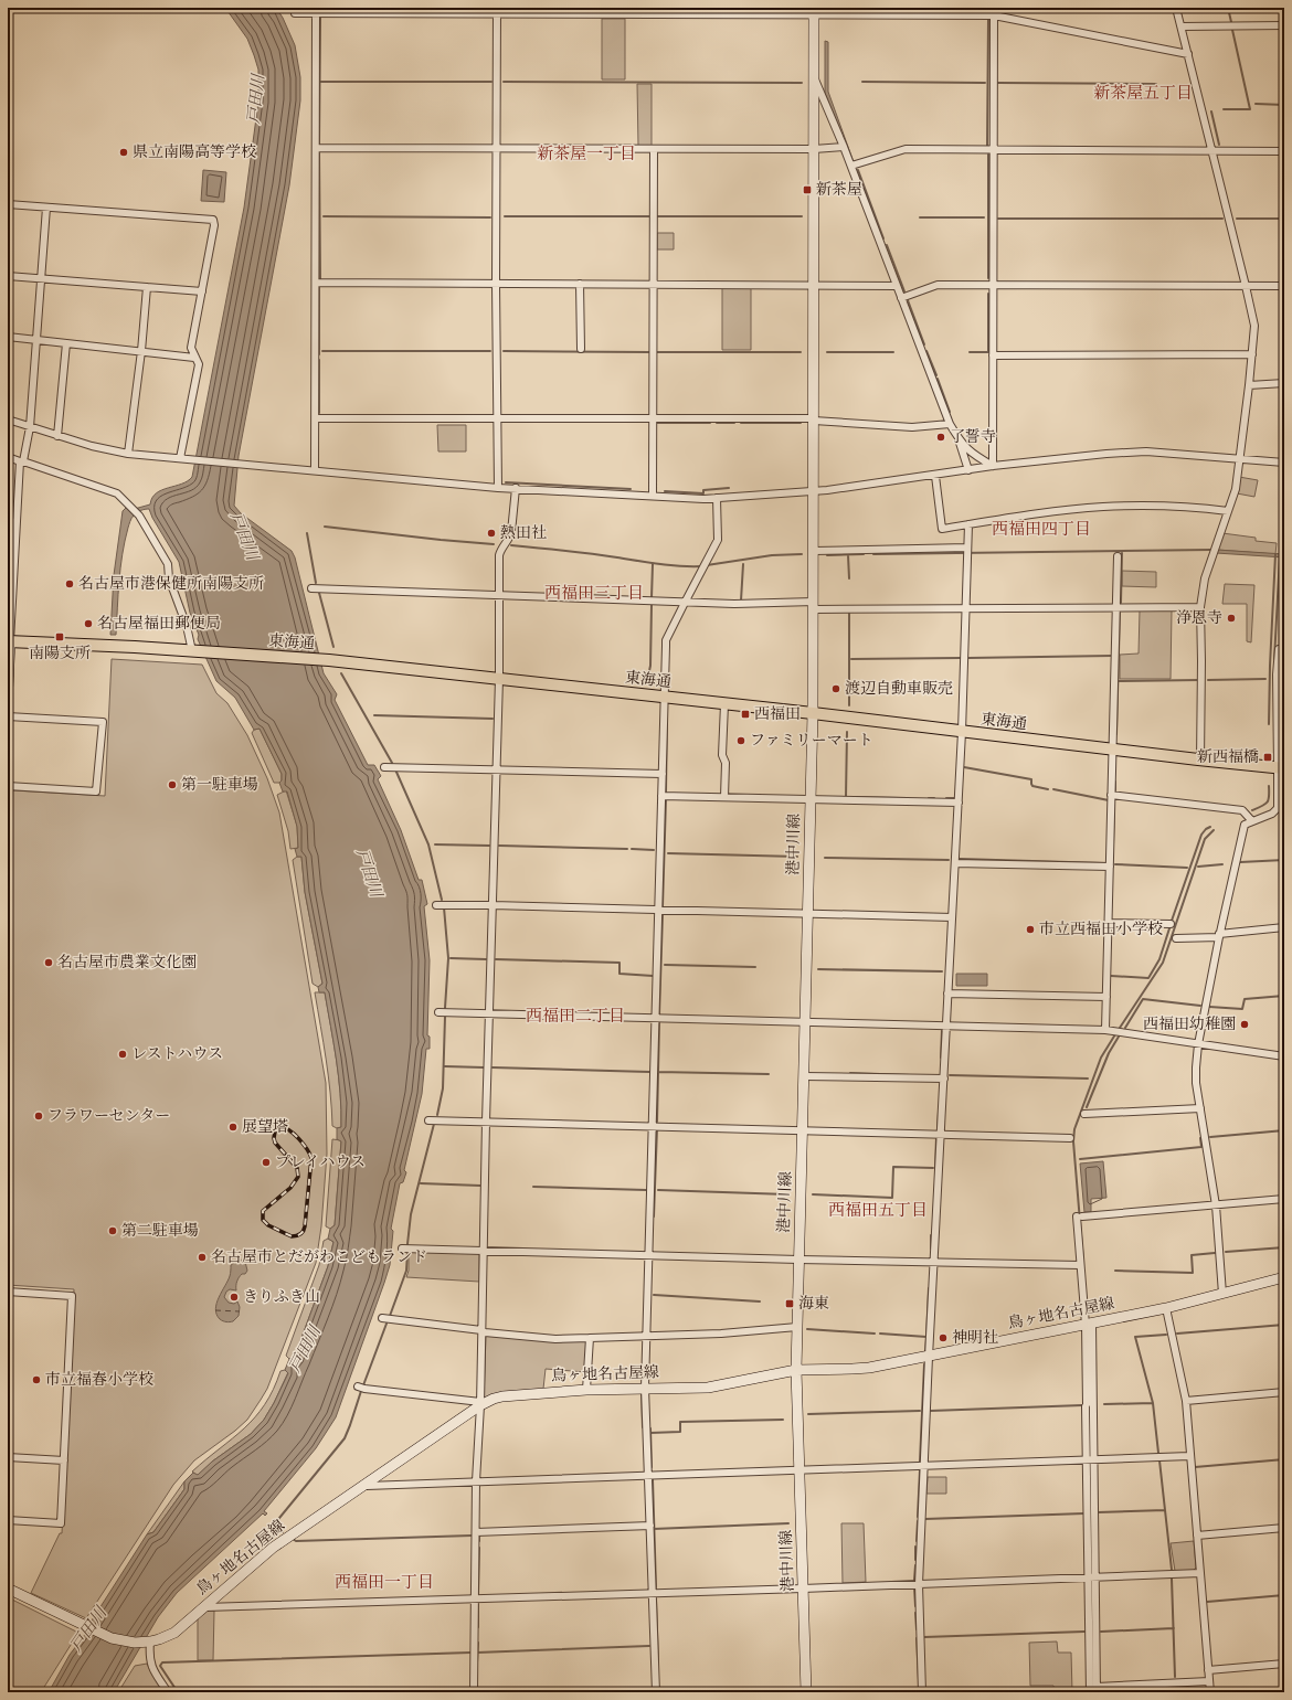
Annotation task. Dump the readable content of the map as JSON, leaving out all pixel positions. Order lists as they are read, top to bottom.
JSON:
{
  "streets": {
    "main road": ["東海通", "港中川線", "鳥ヶ地名古屋線"]
  },
  "crossings": [
    ["東海通", "港中川線"],
    ["港中川線", "鳥ヶ地名古屋線"]
  ],
  "districts": [
    "新茶屋五丁目",
    "新茶屋一丁目",
    "西福田四丁目",
    "西福田三丁目",
    "西福田二丁目",
    "西福田五丁目",
    "西福田一丁目"
  ],
  "water": ["戸田川"],
  "places": {
    "other": [
      "県立南陽高等学校",
      "了誓寺",
      "熱田社",
      "名古屋市港保健所南陽支所",
      "浄恩寺",
      "名古屋福田郵便局",
      "渡辺自動車販売",
      "ファミリーマート",
      "第一駐車場",
      "市立西福田小学校",
      "名古屋市農業文化園",
      "西福田幼稚園",
      "レストハウス",
      "フラワーセンター",
      "展望塔",
      "プレイハウス",
      "第二駐車場",
      "名古屋市とだがわこどもランド",
      "きりふき山",
      "神明社",
      "市立福春小学校"
    ],
    "transit": [
      "新茶屋",
      "南陽支所",
      "西福田",
      "新西福橋",
      "海東"
    ]
  }
}
